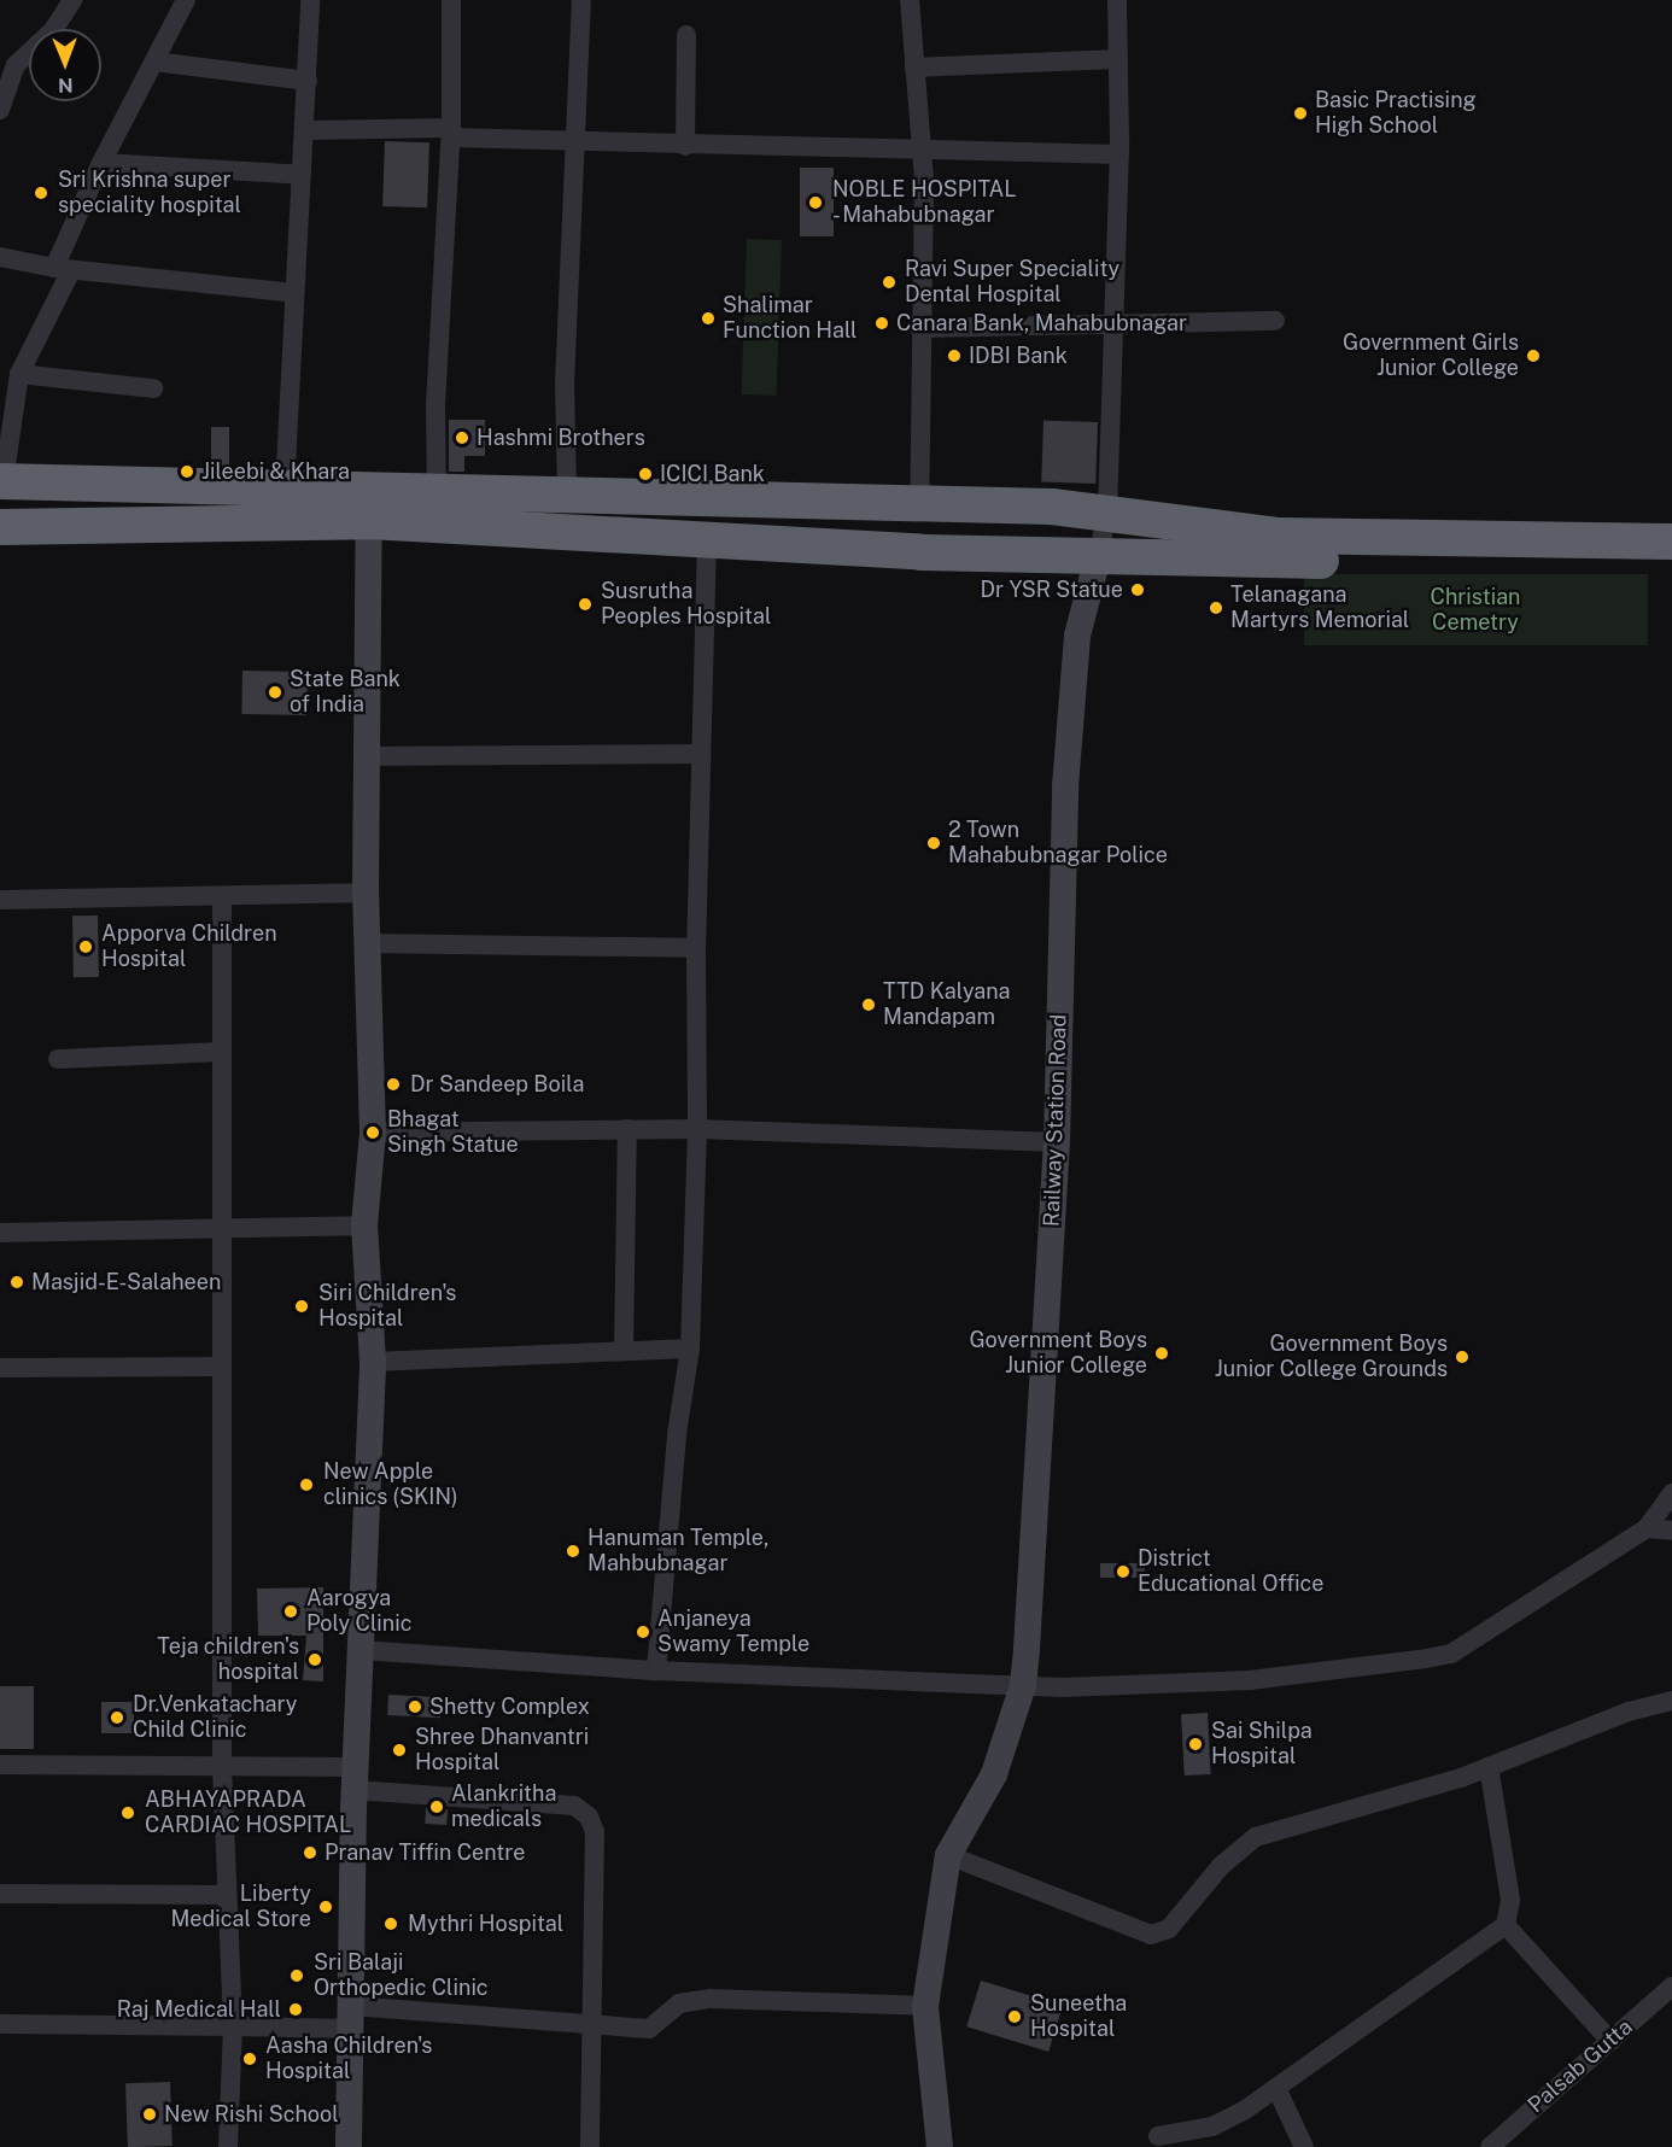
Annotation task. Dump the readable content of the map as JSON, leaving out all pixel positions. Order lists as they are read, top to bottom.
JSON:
{
  "streets": {
    "street": ["Railway Station Road", "Palsab Gutta"]
  },
  "parks": ["Christian Cemetry"],
  "places": [
    "Basic Practising High School",
    "Sri Krishna super speciality hospital",
    "NOBLE HOSPITAL - Mahabubnagar",
    "Ravi Super Speciality Dental Hospital",
    "Shalimar Function Hall",
    "Canara Bank, Mahabubnagar",
    "IDBI Bank",
    "Government Girls Junior College",
    "Hashmi Brothers",
    "Jileebi & Khara",
    "ICICI Bank",
    "Dr YSR Statue",
    "Susrutha Peoples Hospital",
    "Telanagana Martyrs Memorial",
    "State Bank of India",
    "2 Town Mahabubnagar Police",
    "Apporva Children Hospital",
    "TTD Kalyana Mandapam",
    "Dr Sandeep Boila",
    "Bhagat Singh Statue",
    "Masjid-E-Salaheen",
    "Siri Children's Hospital",
    "Government Boys Junior College",
    "Government Boys Junior College Grounds",
    "New Apple clinics (SKIN)",
    "Hanuman Temple, Mahbubnagar",
    "District Educational Office",
    "Aarogya Poly Clinic",
    "Anjaneya Swamy Temple",
    "Teja children's hospital",
    "Shetty Complex",
    "Dr.Venkatachary Child Clinic",
    "Sai Shilpa Hospital",
    "Shree Dhanvantri Hospital",
    "Alankritha medicals",
    "ABHAYAPRADA CARDIAC HOSPITAL",
    "Pranav Tiffin Centre",
    "Liberty Medical Store",
    "Mythri Hospital",
    "Sri Balaji Orthopedic Clinic",
    "Raj Medical Hall",
    "Suneetha Hospital",
    "Aasha Children's Hospital",
    "New Rishi School"
  ],
  "north": "bottom"
}
